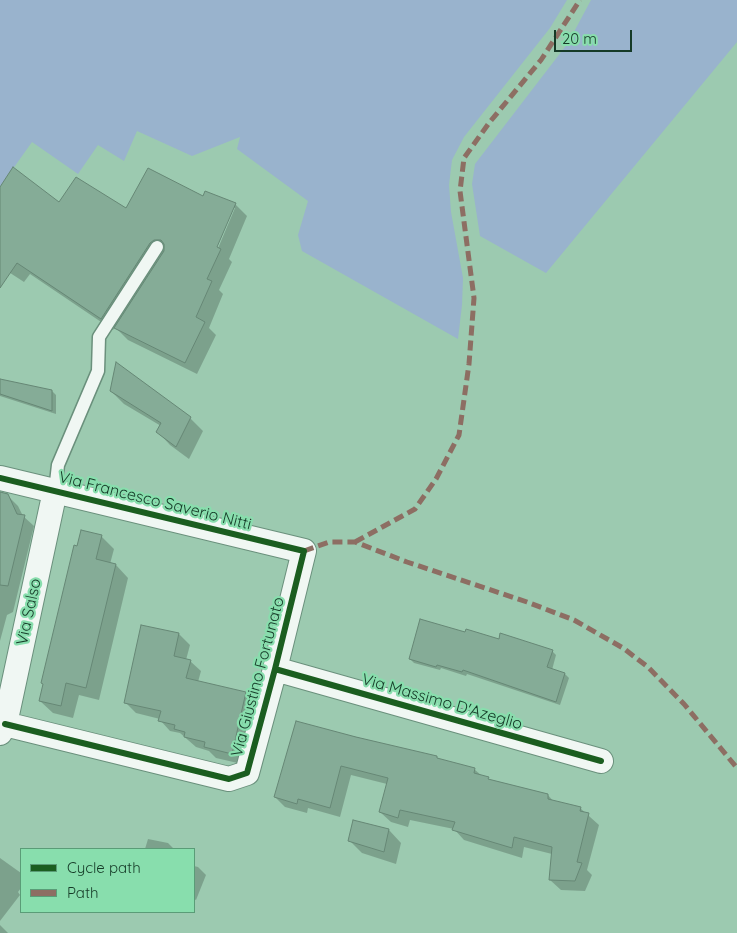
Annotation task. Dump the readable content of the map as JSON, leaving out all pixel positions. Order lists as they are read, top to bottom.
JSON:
{
  "streets": {
    "street": [
      "Via Francesco Saverio Nitti",
      "Via Salso",
      "Via Giustino Fortunato",
      "Via Massimo D'Azeglio"
    ]
  },
  "crossings": [
    ["Via Francesco Saverio Nitti", "Via Salso"],
    ["Via Francesco Saverio Nitti", "Via Giustino Fortunato"],
    ["Via Salso", "Via Giustino Fortunato"],
    ["Via Giustino Fortunato", "Via Massimo D'Azeglio"]
  ],
  "legend": ["Cycle path", "Path"],
  "scale_bar": "20 m"
}
